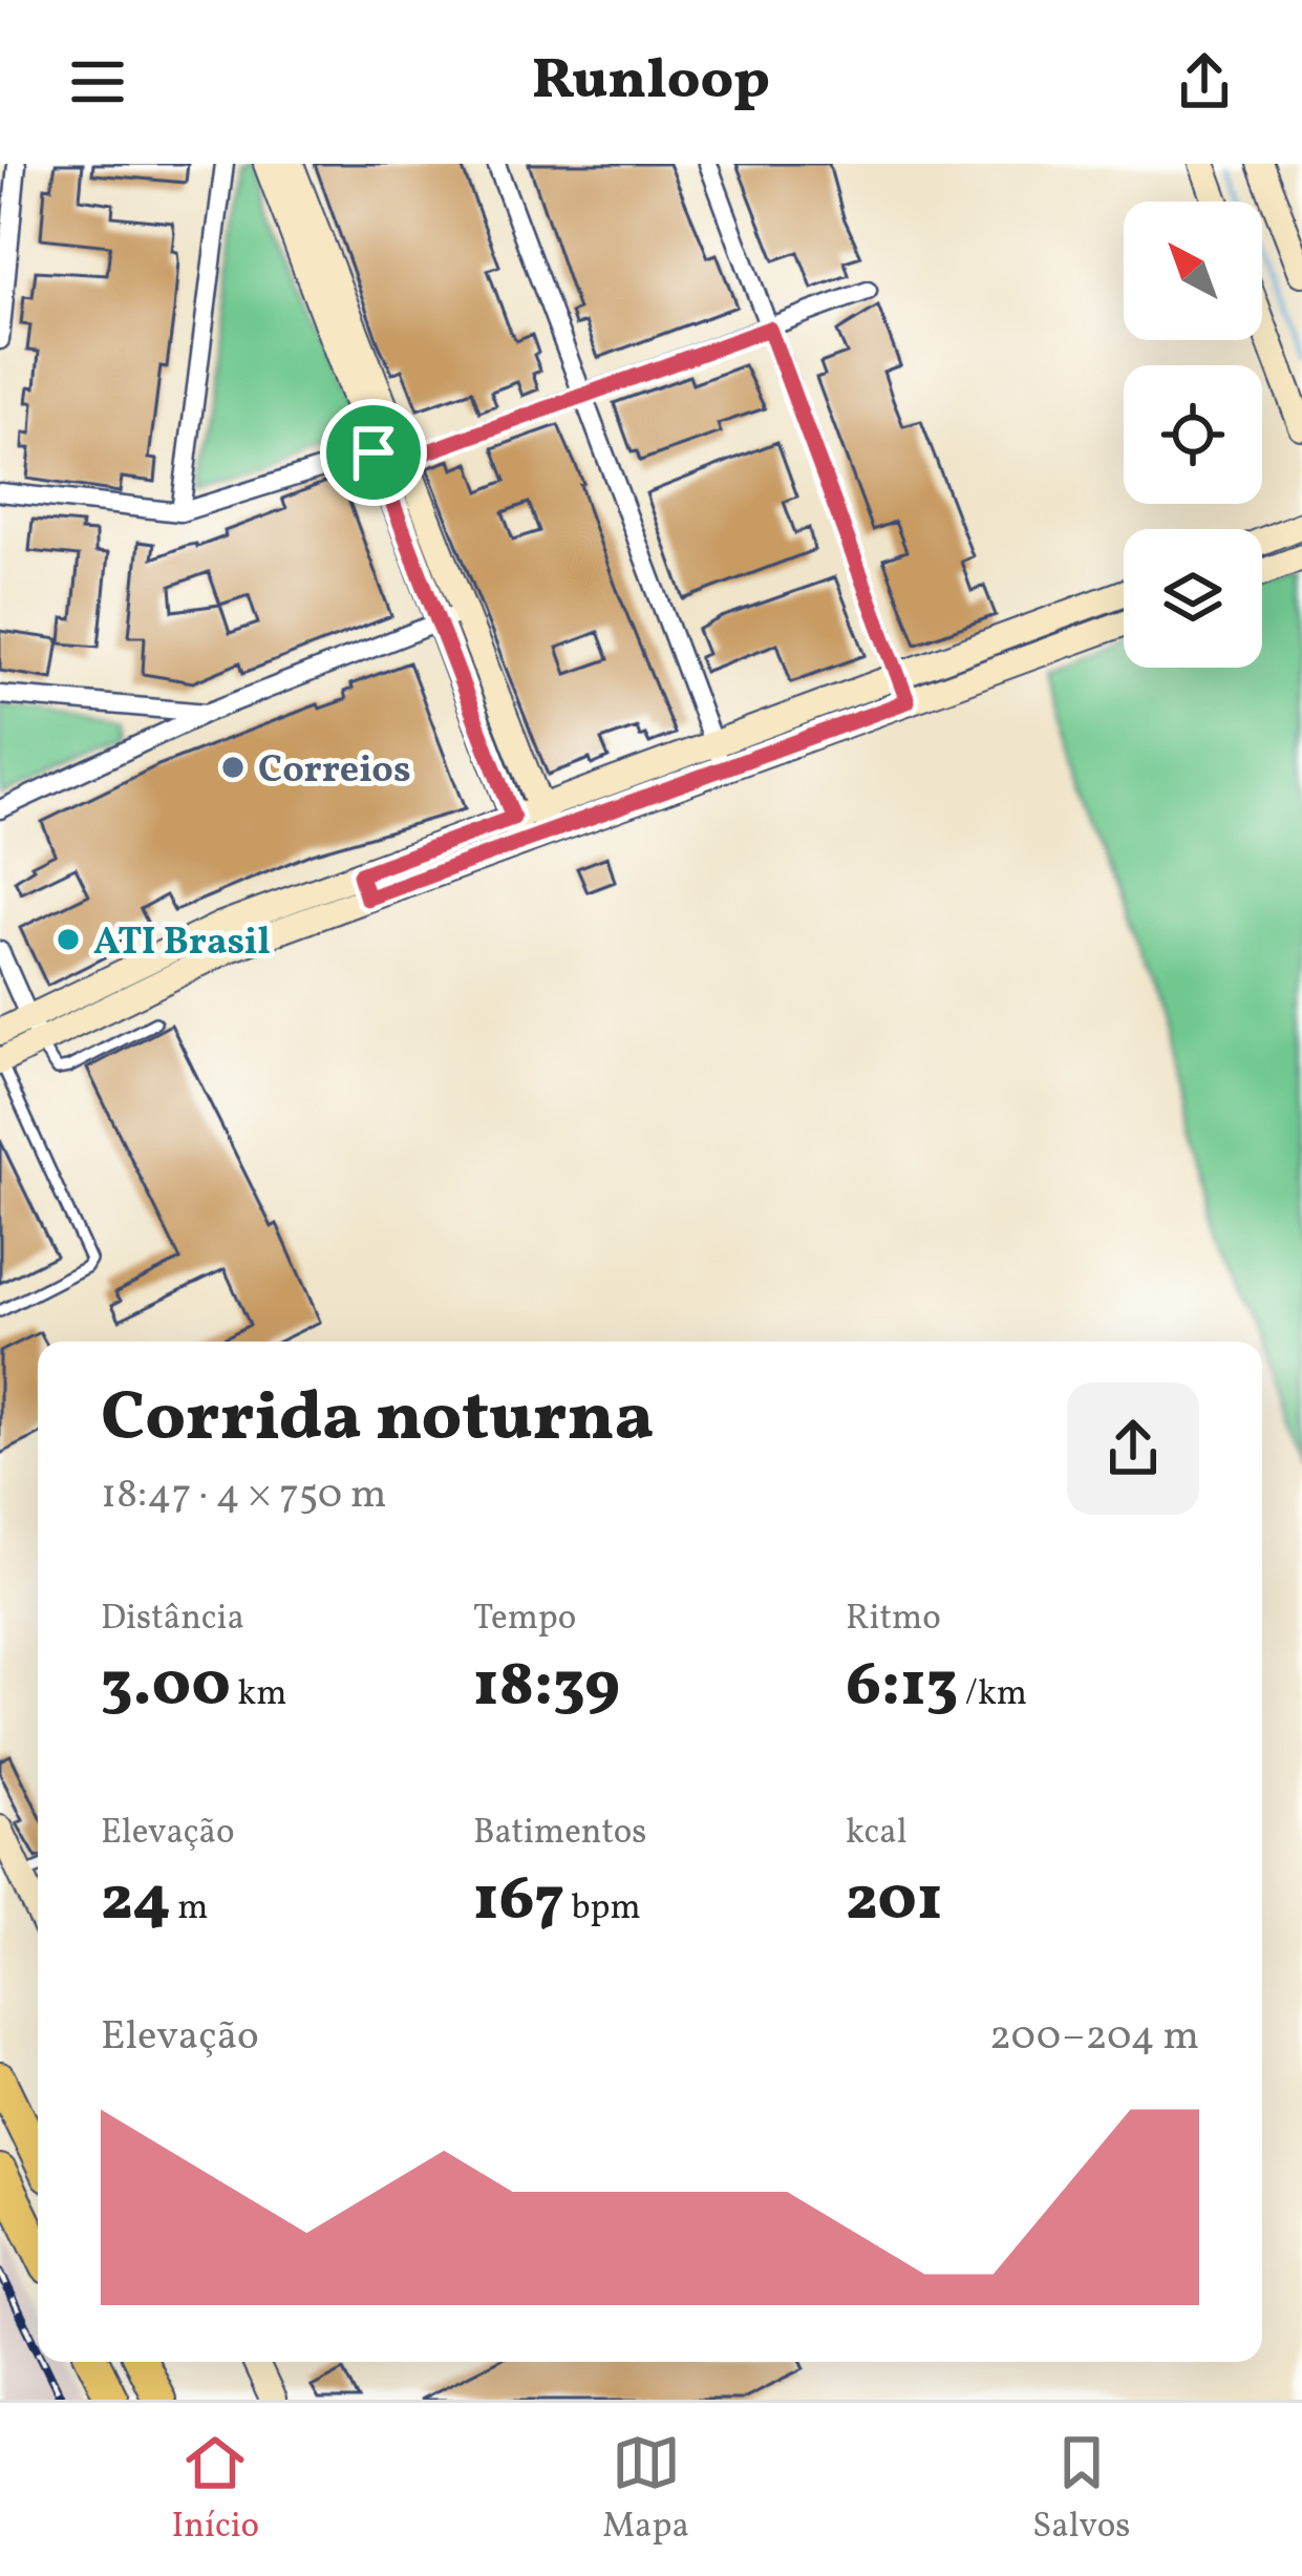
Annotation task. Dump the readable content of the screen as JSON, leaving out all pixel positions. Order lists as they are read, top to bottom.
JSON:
{
  "places": ["Correios", "ATI Brasil"],
  "north": "top left",
  "page": {
    "header": "Runloop",
    "heading": ["Corrida noturna", "18:47 · 4 × 750 m"],
    "stats": [
      ["Distância", "3.00 km"],
      ["Tempo", "18:39"],
      ["Ritmo", "6:13 /km"],
      ["Elevação", "24 m"],
      ["Batimentos", "167 bpm"],
      ["kcal", "201"]
    ],
    "chart": ["Elevação", "200–204 m"],
    "tabs": ["Início", "Mapa", "Salvos"]
  }
}
